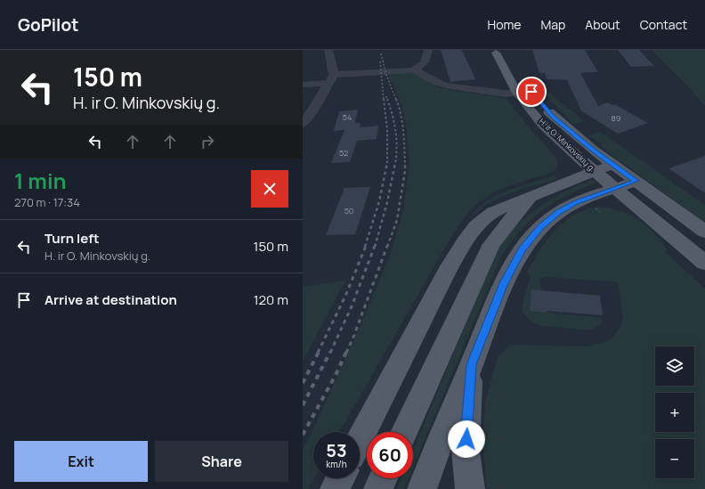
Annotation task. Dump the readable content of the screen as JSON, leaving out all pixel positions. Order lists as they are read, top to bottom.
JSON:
{
  "streets": {
    "main road": ["H. ir O. Minkovskių g."]
  },
  "house_numbers": [
    "54",
    "89",
    "52",
    "50"
  ],
  "page": {
    "header": "GoPilot",
    "nav": [
      "Home",
      "Map",
      "About",
      "Contact"
    ],
    "turn": ["150 m", "H. ir O. Minkovskių g."],
    "heading": ["1 min", "270 m · 17:34"],
    "list": [
      {
        "name": "Turn left",
        "note": "H. ir O. Minkovskių g.",
        "value": "150 m"
      },
      {
        "name": "Arrive at destination",
        "value": "120 m"
      }
    ],
    "map_buttons": ["+", "−"],
    "speed": "53 km/h",
    "limit": "60",
    "buttons": ["Exit", "Share"]
  }
}
